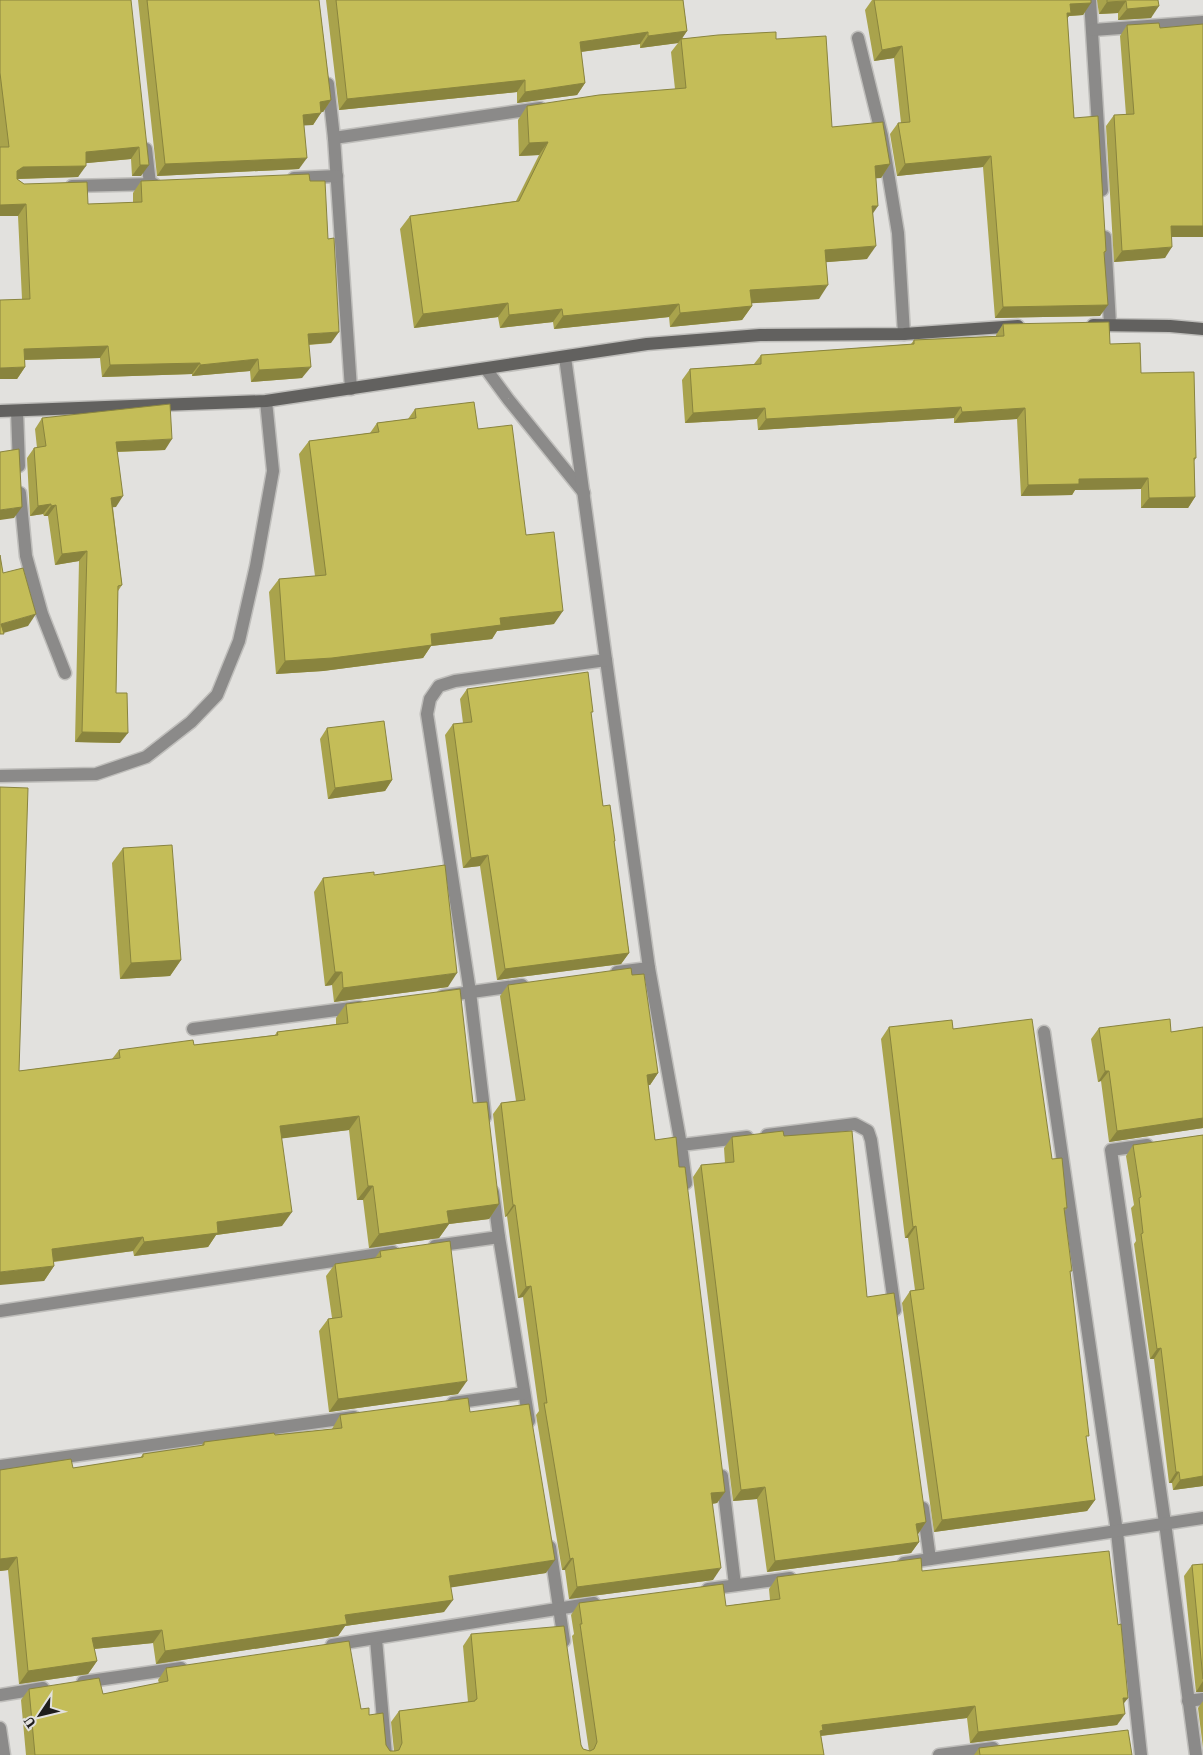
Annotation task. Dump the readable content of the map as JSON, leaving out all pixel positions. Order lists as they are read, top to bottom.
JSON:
{
  "north": "bottom left"
}
